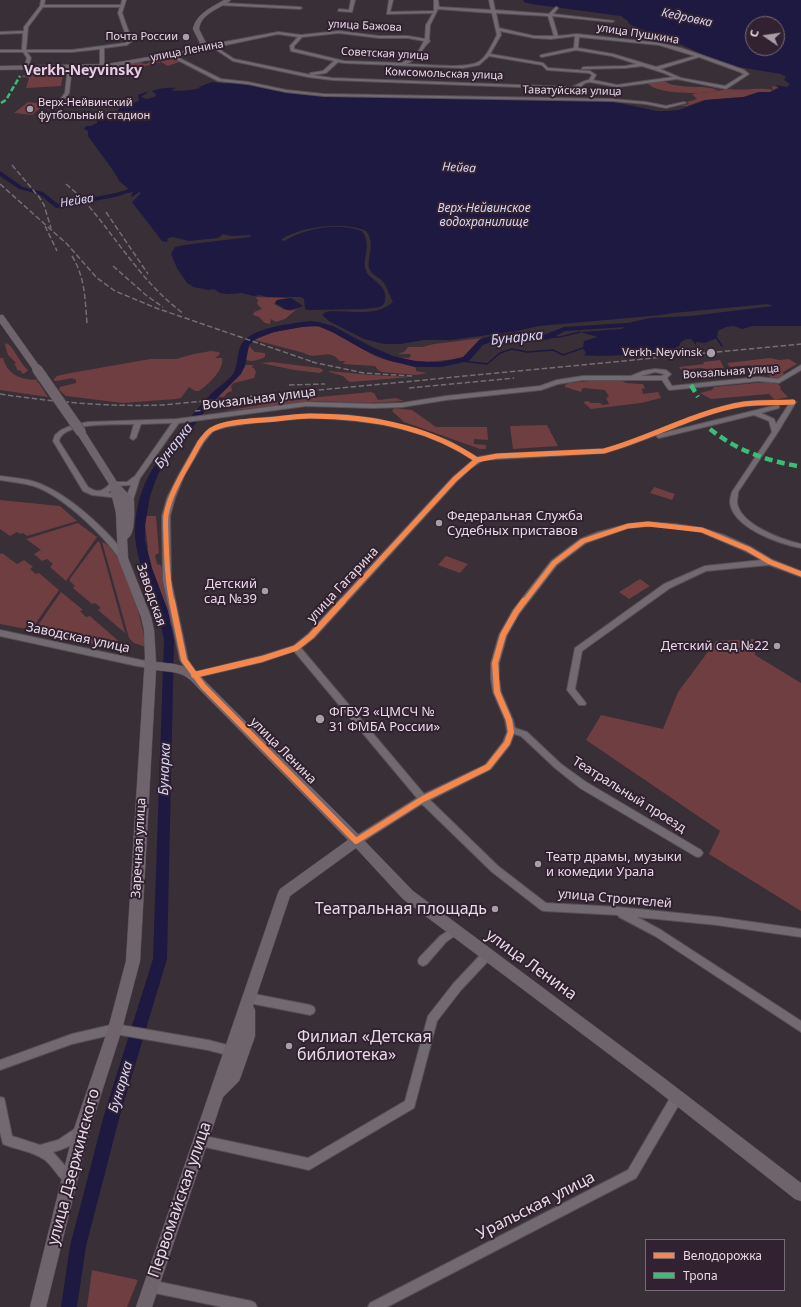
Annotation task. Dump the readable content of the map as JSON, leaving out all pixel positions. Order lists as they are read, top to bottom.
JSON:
{
  "streets": {
    "main road": [
      "улица Ленина",
      "Заводская",
      "Заречная улица",
      "улица Дзержинского",
      "Первомайская улица"
    ],
    "street": [
      "улица Бажова",
      "улица Пушкина",
      "Советская улица",
      "Комсомольская улица",
      "Таватуйская улица",
      "Вокзальная улица",
      "улица Гагарина",
      "Заводская улица",
      "Театральный проезд",
      "улица Строителей",
      "Уральская улица"
    ]
  },
  "crossings": [
    ["улица Бажова", "улица Ленина"],
    ["улица Бажова", "Советская улица"],
    ["улица Ленина", "Советская улица"],
    ["улица Ленина", "Комсомольская улица"],
    ["улица Ленина", "Таватуйская улица"],
    ["улица Ленина", "улица Гагарина"],
    ["улица Ленина", "Первомайская улица"],
    ["улица Ленина", "Уральская улица"],
    ["улица Гагарина", "улица Строителей"],
    ["Заводская", "Заводская улица"],
    ["Заводская", "Заречная улица"],
    ["Заводская улица", "Заречная улица"],
    ["Заречная улица", "улица Дзержинского"],
    ["улица Строителей", "Первомайская улица"]
  ],
  "districts": ["Verkh-Neyvinsky"],
  "water": [
    "Кедровка",
    "Нейва",
    "Верх-Нейвинское водохранилище",
    "Бунарка"
  ],
  "places": [
    "Почта России",
    "Верх-Нейвинский футбольный стадион",
    "Verkh-Neyvinsk",
    "Федеральная Служба Судебных приставов",
    "Детский сад №39",
    "Детский сад №22",
    "ФГБУЗ «ЦМСЧ № 31 ФМБА России»",
    "Театр драмы, музыки и комедии Урала",
    "Театральная площадь",
    "Филиал «Детская библиотека»"
  ],
  "legend": ["Велодорожка", "Тропа"],
  "north": "left"
}
